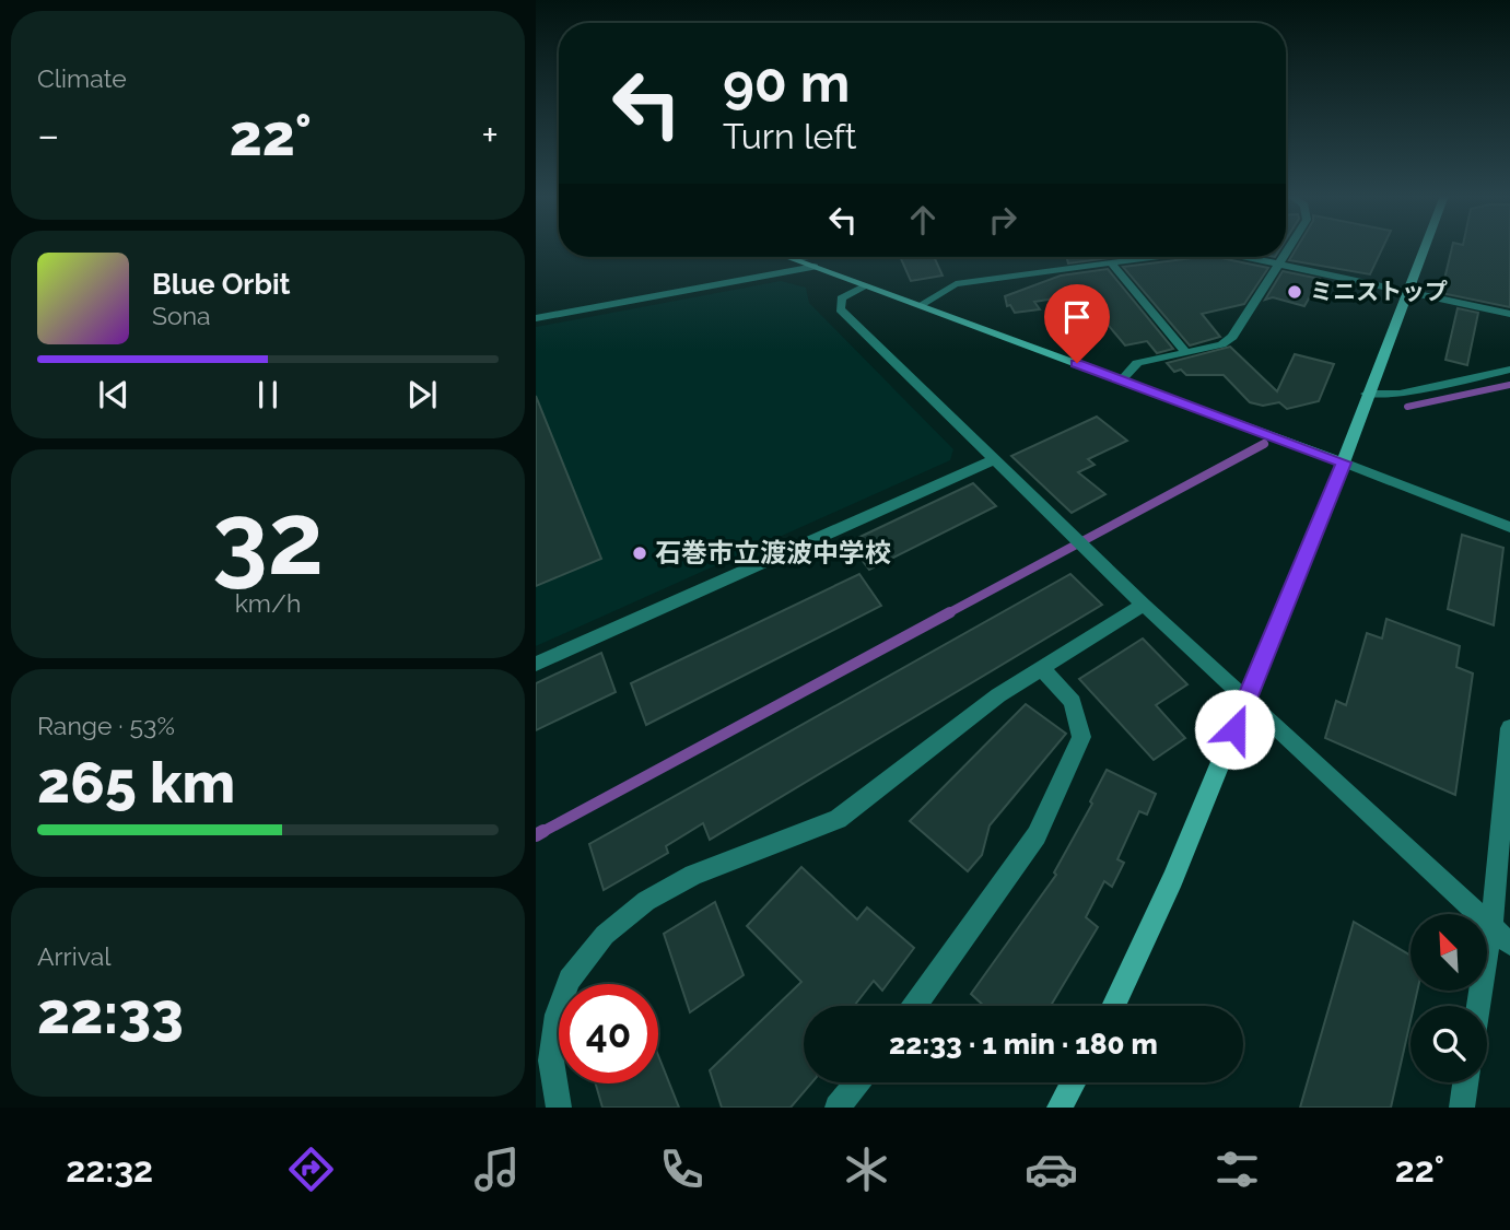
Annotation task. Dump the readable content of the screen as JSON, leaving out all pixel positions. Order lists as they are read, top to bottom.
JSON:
{
  "places": ["ミニストップ", "石巻市立渡波中学校"],
  "north": "top left",
  "page": {
    "tile": [
      "Climate",
      ["32", "km/h"],
      ["Range · 53%", "265 km"],
      ["Arrival", "22:33"]
    ],
    "turn": ["90 m", "Turn left"],
    "heat": ["−", "22°", "+"],
    "song": ["Blue Orbit", "Sona"],
    "limit": "40",
    "trip": "22:33 · 1 min · 180 m",
    "tabs": ["22:32", "22°"]
  }
}
